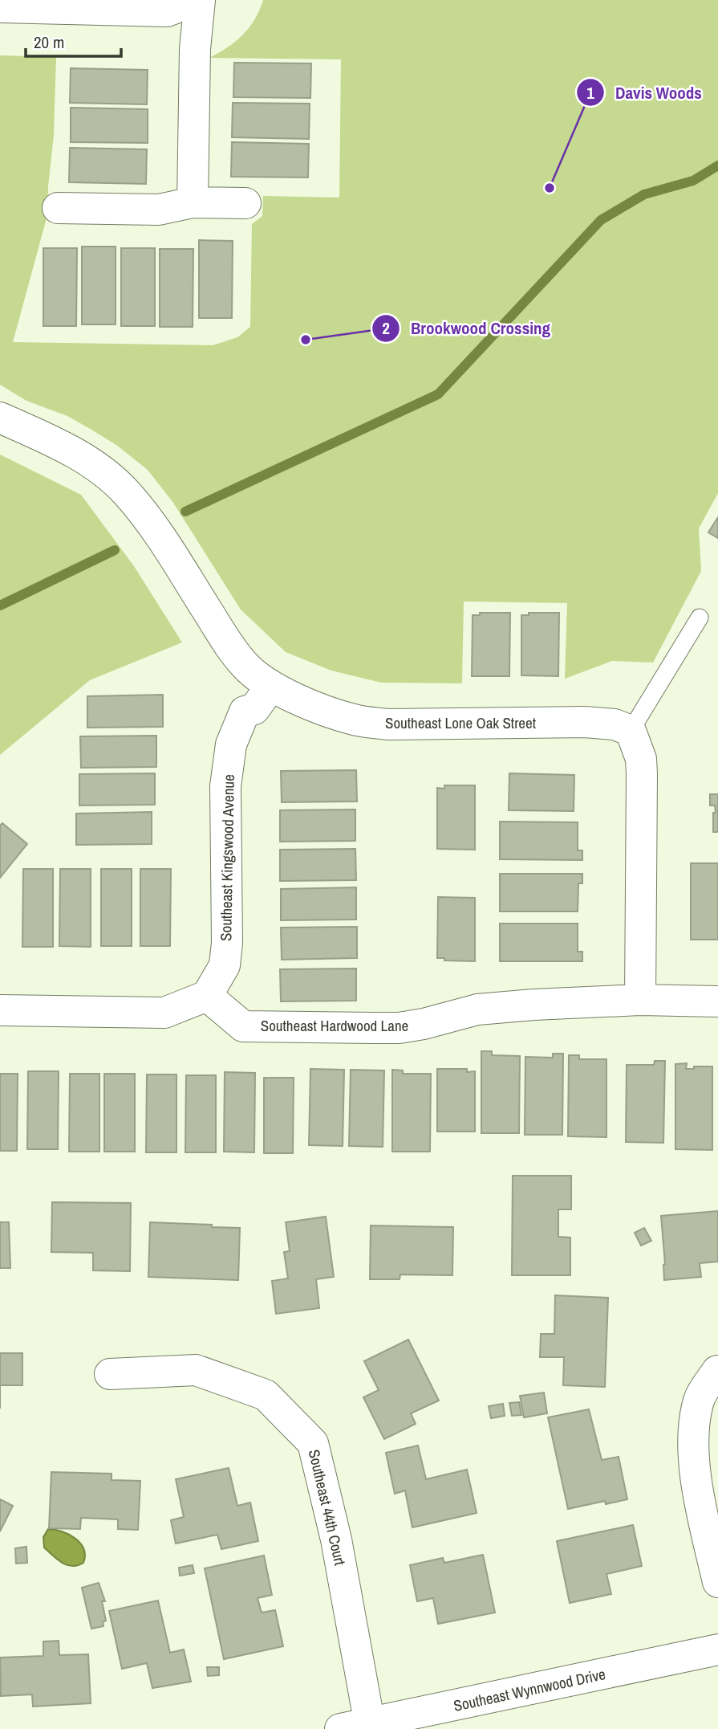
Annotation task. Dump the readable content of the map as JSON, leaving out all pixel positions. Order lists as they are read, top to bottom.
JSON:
{
  "streets": {
    "street": [
      "Southeast Lone Oak Street",
      "Southeast Kingswood Avenue",
      "Southeast Hardwood Lane",
      "Southeast 44th Court",
      "Southeast Wynnwood Drive"
    ]
  },
  "crossings": [
    ["Southeast Lone Oak Street", "Southeast Kingswood Avenue"],
    ["Southeast Kingswood Avenue", "Southeast Hardwood Lane"],
    ["Southeast 44th Court", "Southeast Wynnwood Drive"]
  ],
  "places": ["Davis Woods", "Brookwood Crossing"],
  "scale_bar": "20 m"
}
